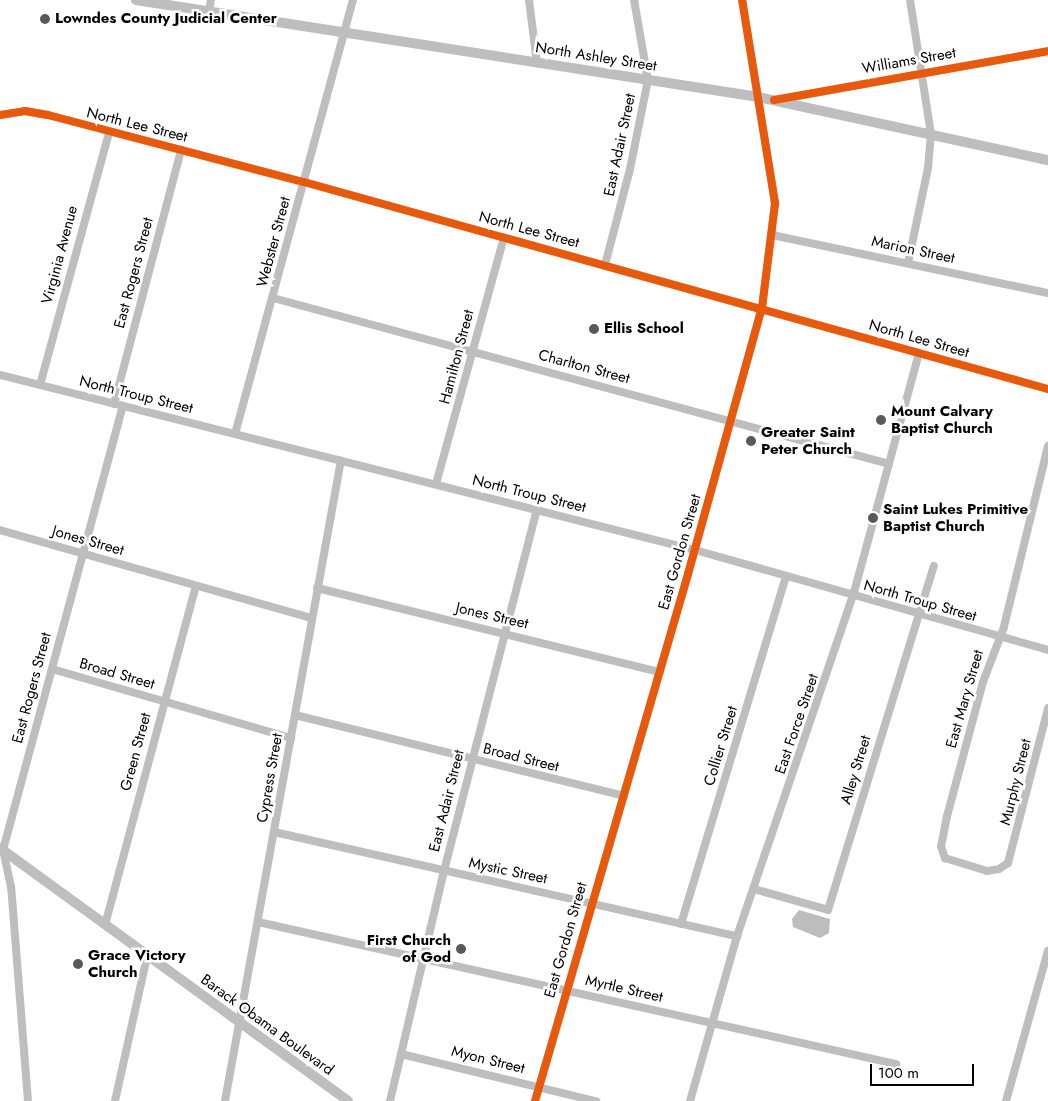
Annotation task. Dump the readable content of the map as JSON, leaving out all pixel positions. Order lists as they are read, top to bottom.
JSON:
{
  "streets": {
    "main road": ["North Ashley Street", "Barack Obama Boulevard"],
    "street": [
      "Williams Street",
      "North Lee Street",
      "East Adair Street",
      "Webster Street",
      "Marion Street",
      "Virginia Avenue",
      "East Rogers Street",
      "Hamilton Street",
      "Charlton Street",
      "North Troup Street",
      "Jones Street",
      "East Gordon Street",
      "Broad Street",
      "East Mary Street",
      "East Force Street",
      "Collier Street",
      "Green Street",
      "Alley Street",
      "Cypress Street",
      "Murphy Street",
      "Mystic Street",
      "Myrtle Street",
      "Myon Street"
    ]
  },
  "crossings": [
    ["North Ashley Street", "Williams Street"],
    ["North Ashley Street", "East Adair Street"],
    ["North Ashley Street", "Webster Street"],
    ["North Ashley Street", "East Gordon Street"],
    ["North Lee Street", "East Adair Street"],
    ["North Lee Street", "Webster Street"],
    ["North Lee Street", "Virginia Avenue"],
    ["North Lee Street", "East Rogers Street"],
    ["North Lee Street", "Hamilton Street"],
    ["North Lee Street", "East Gordon Street"],
    ["North Lee Street", "East Force Street"],
    ["East Adair Street", "North Troup Street"],
    ["East Adair Street", "Jones Street"],
    ["East Adair Street", "Broad Street"],
    ["East Adair Street", "Mystic Street"],
    ["East Adair Street", "Myrtle Street"],
    ["East Adair Street", "Myon Street"],
    ["Webster Street", "Charlton Street"],
    ["Webster Street", "North Troup Street"],
    ["Marion Street", "East Gordon Street"],
    ["Virginia Avenue", "North Troup Street"],
    ["East Rogers Street", "North Troup Street"],
    ["East Rogers Street", "Jones Street"],
    ["East Rogers Street", "Broad Street"],
    ["East Rogers Street", "Barack Obama Boulevard"],
    ["Hamilton Street", "Charlton Street"],
    ["Hamilton Street", "North Troup Street"],
    ["Charlton Street", "East Gordon Street"],
    ["Charlton Street", "East Force Street"],
    ["North Troup Street", "East Gordon Street"],
    ["North Troup Street", "East Mary Street"],
    ["North Troup Street", "East Force Street"],
    ["North Troup Street", "Collier Street"],
    ["North Troup Street", "Alley Street"],
    ["North Troup Street", "Cypress Street"],
    ["Jones Street", "East Gordon Street"],
    ["Jones Street", "Green Street"],
    ["Jones Street", "Cypress Street"],
    ["East Gordon Street", "Broad Street"],
    ["East Gordon Street", "Mystic Street"],
    ["East Gordon Street", "Myrtle Street"],
    ["East Gordon Street", "Myon Street"],
    ["Broad Street", "Green Street"],
    ["Broad Street", "Cypress Street"],
    ["East Mary Street", "Murphy Street"],
    ["East Force Street", "Alley Street"],
    ["East Force Street", "Mystic Street"],
    ["East Force Street", "Myrtle Street"],
    ["Collier Street", "Mystic Street"],
    ["Green Street", "Barack Obama Boulevard"],
    ["Cypress Street", "Mystic Street"],
    ["Cypress Street", "Myrtle Street"],
    ["Cypress Street", "Barack Obama Boulevard"]
  ],
  "places": [
    "Lowndes County Judicial Center",
    "Ellis School",
    "Mount Calvary Baptist Church",
    "Greater Saint Peter Church",
    "Saint Lukes Primitive Baptist Church",
    "First Church of God",
    "Grace Victory Church"
  ],
  "scale_bar": "100 m"
}
